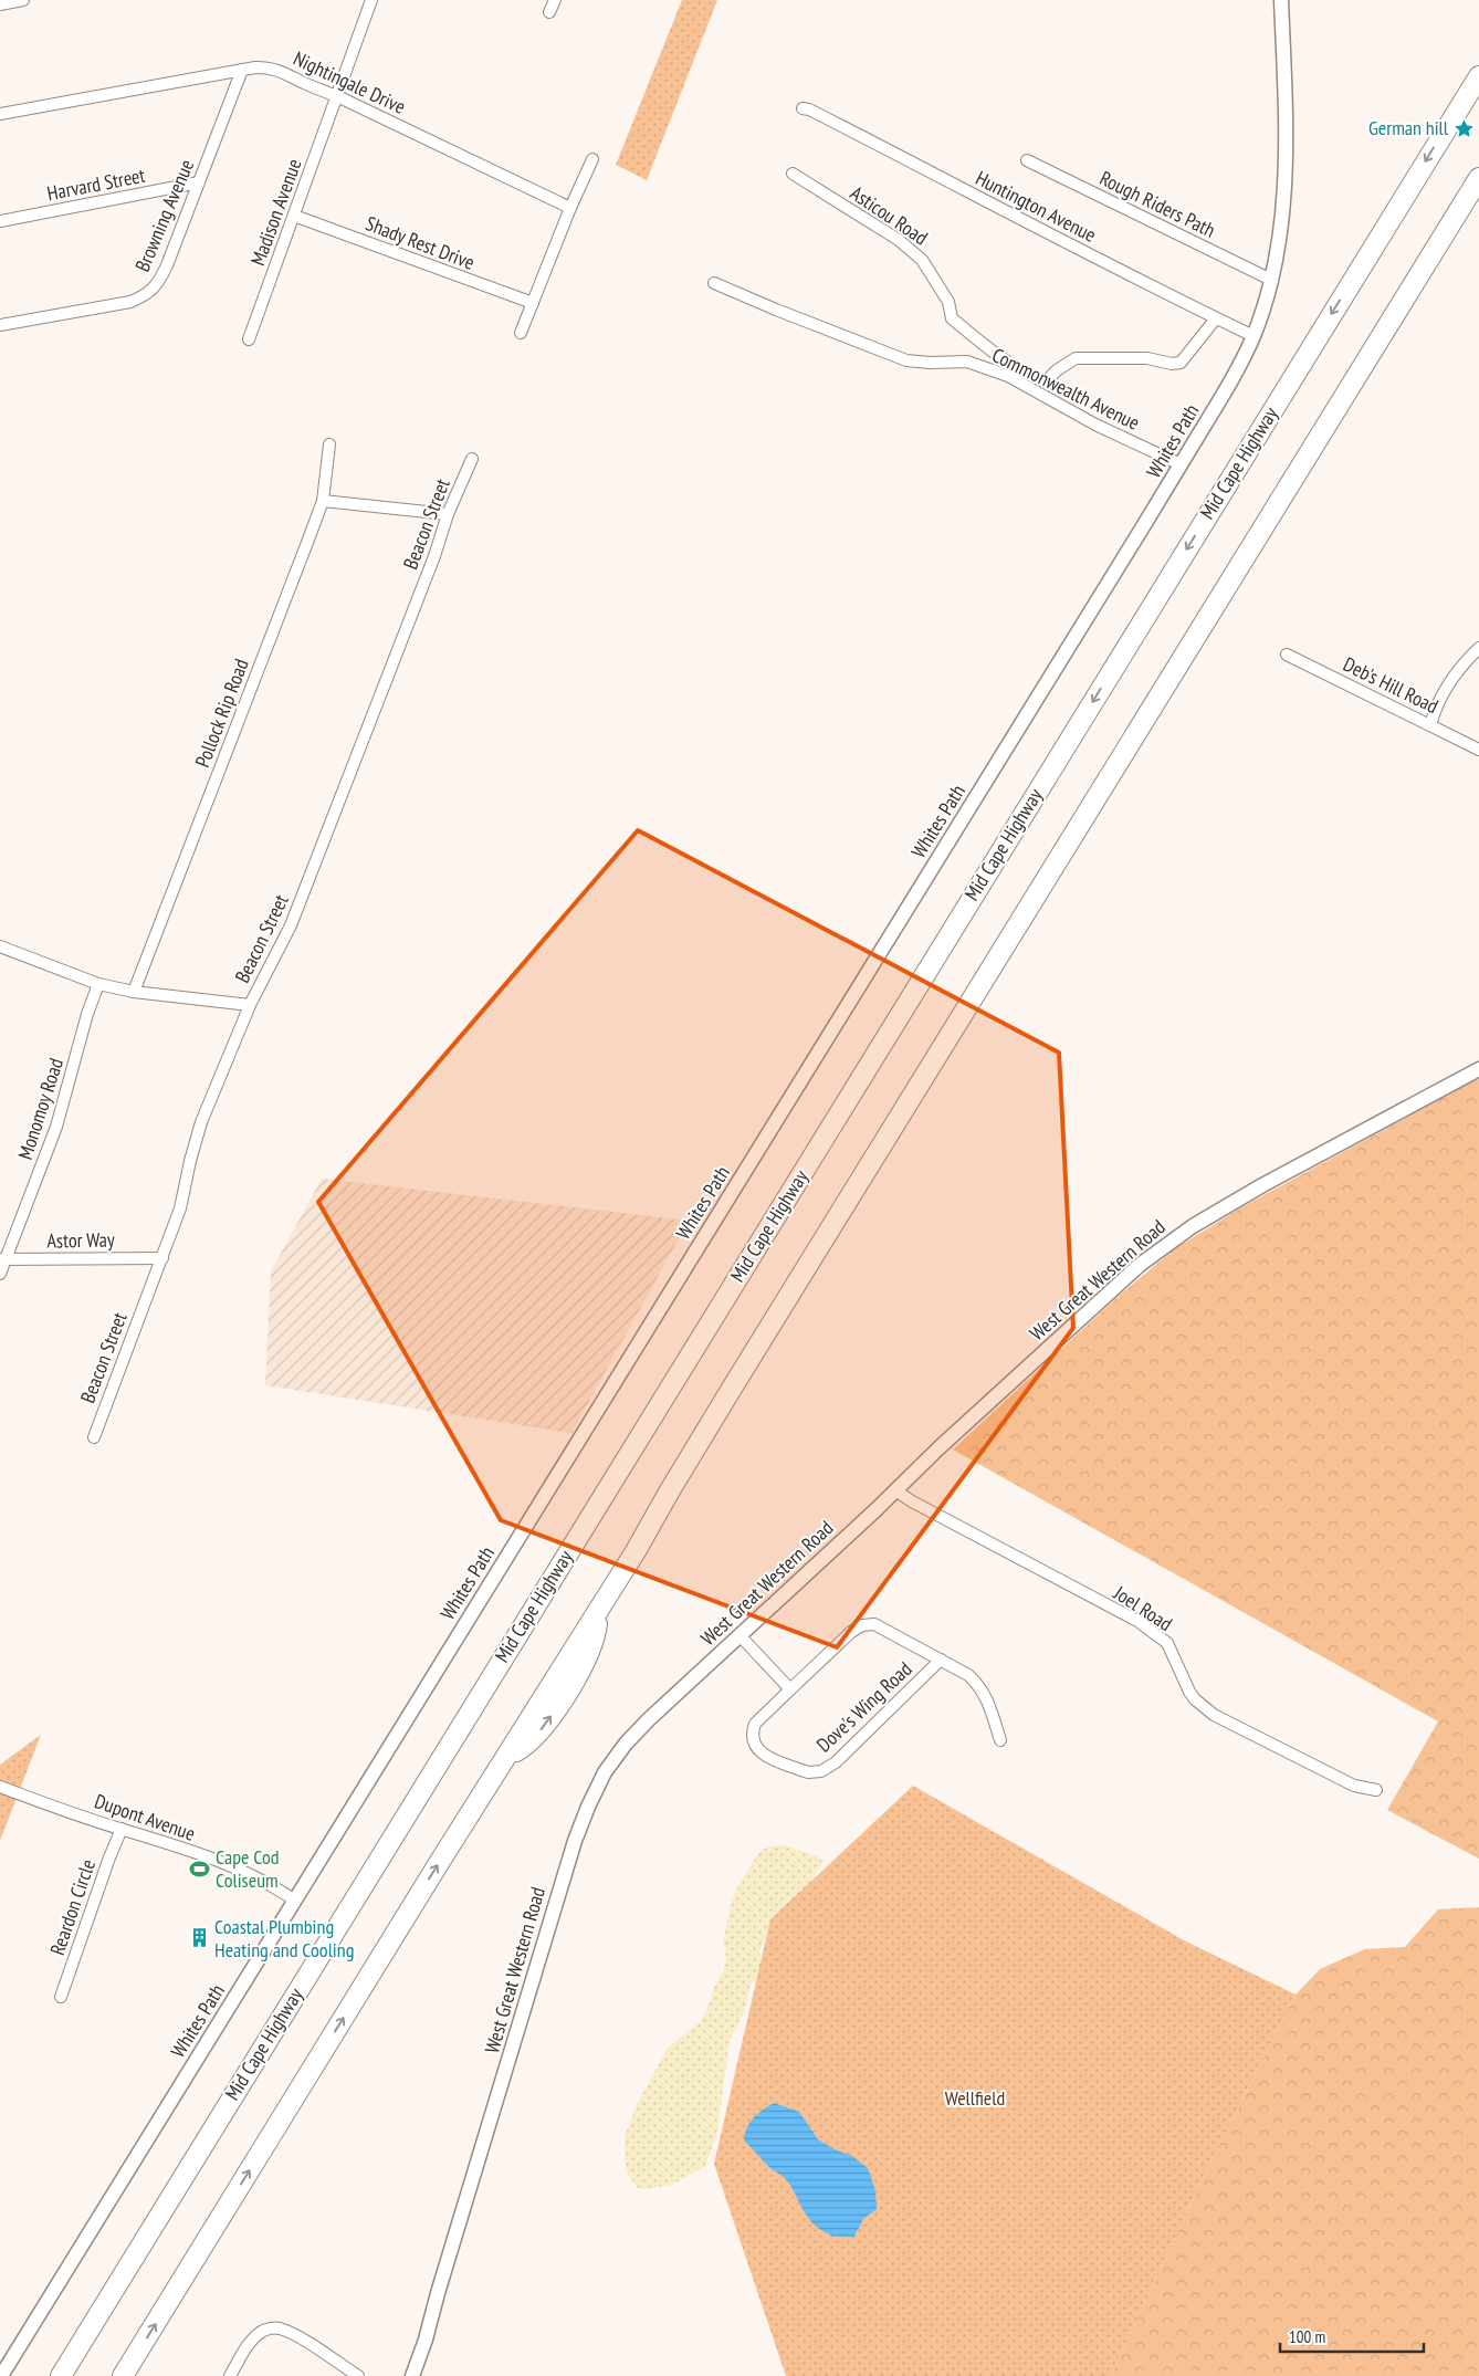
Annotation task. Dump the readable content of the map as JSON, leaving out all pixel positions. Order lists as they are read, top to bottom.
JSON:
{
  "streets": {
    "highway": ["Mid Cape Highway"],
    "street": [
      "Nightingale Drive",
      "Harvard Street",
      "Rough Riders Path",
      "Huntington Avenue",
      "Madison Avenue",
      "Browning Avenue",
      "Asticou Road",
      "Shady Rest Drive",
      "Commonwealth Avenue",
      "Whites Path",
      "Beacon Street",
      "Deb's Hill Road",
      "Pollock Rip Road",
      "Monomoy Road",
      "Astor Way",
      "West Great Western Road",
      "Joel Road",
      "Dove's Wing Road",
      "Dupont Avenue",
      "Reardon Circle"
    ]
  },
  "crossings": [
    ["Nightingale Drive", "Madison Avenue"],
    ["Nightingale Drive", "Browning Avenue"],
    ["Harvard Street", "Browning Avenue"],
    ["Rough Riders Path", "Whites Path"],
    ["Huntington Avenue", "Asticou Road"],
    ["Huntington Avenue", "Whites Path"],
    ["Madison Avenue", "Shady Rest Drive"],
    ["Commonwealth Avenue", "Whites Path"],
    ["Whites Path", "Dupont Avenue"],
    ["Beacon Street", "Astor Way"],
    ["Monomoy Road", "Astor Way"],
    ["West Great Western Road", "Joel Road"],
    ["Dupont Avenue", "Reardon Circle"]
  ],
  "parks": ["Wellfield"],
  "places": {
    "place": ["German hill"],
    "sports": ["Cape Cod Coliseum"],
    "building": ["Coastal Plumbing Heating and Cooling"]
  },
  "scale_bar": "100 m"
}
